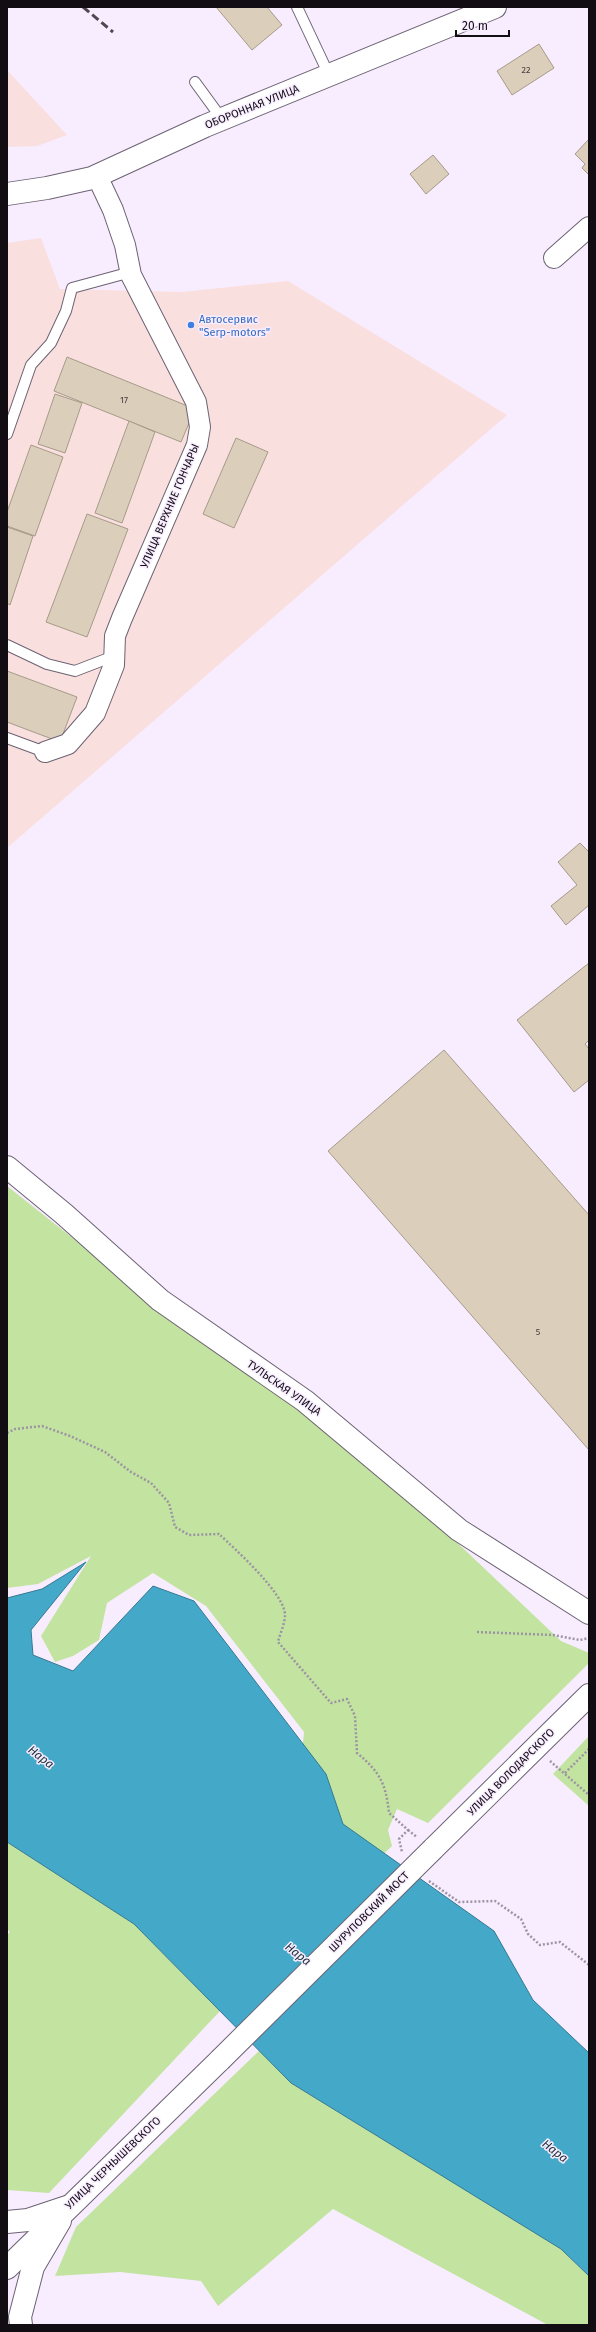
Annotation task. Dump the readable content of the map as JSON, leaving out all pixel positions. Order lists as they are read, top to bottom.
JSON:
{
  "streets": {
    "main road": [
      "ОБОРОННАЯ УЛИЦА",
      "ТУЛЬСКАЯ УЛИЦА",
      "УЛИЦА ВОЛОДАРСКОГО",
      "ШУРУПОВСКИЙ МОСТ",
      "УЛИЦА ЧЕРНЫШЕВСКОГО"
    ],
    "street": ["УЛИЦА ВЕРХНИЕ ГОНЧАРЫ"]
  },
  "crossings": [
    ["ОБОРОННАЯ УЛИЦА", "УЛИЦА ВЕРХНИЕ ГОНЧАРЫ"],
    ["УЛИЦА ВОЛОДАРСКОГО", "ШУРУПОВСКИЙ МОСТ"],
    ["ШУРУПОВСКИЙ МОСТ", "УЛИЦА ЧЕРНЫШЕВСКОГО"]
  ],
  "water": ["Нара"],
  "places": ["Автосервис \"Serp-motors\""],
  "house_numbers": ["22", "17", "5"],
  "scale_bar": "20 m"
}
